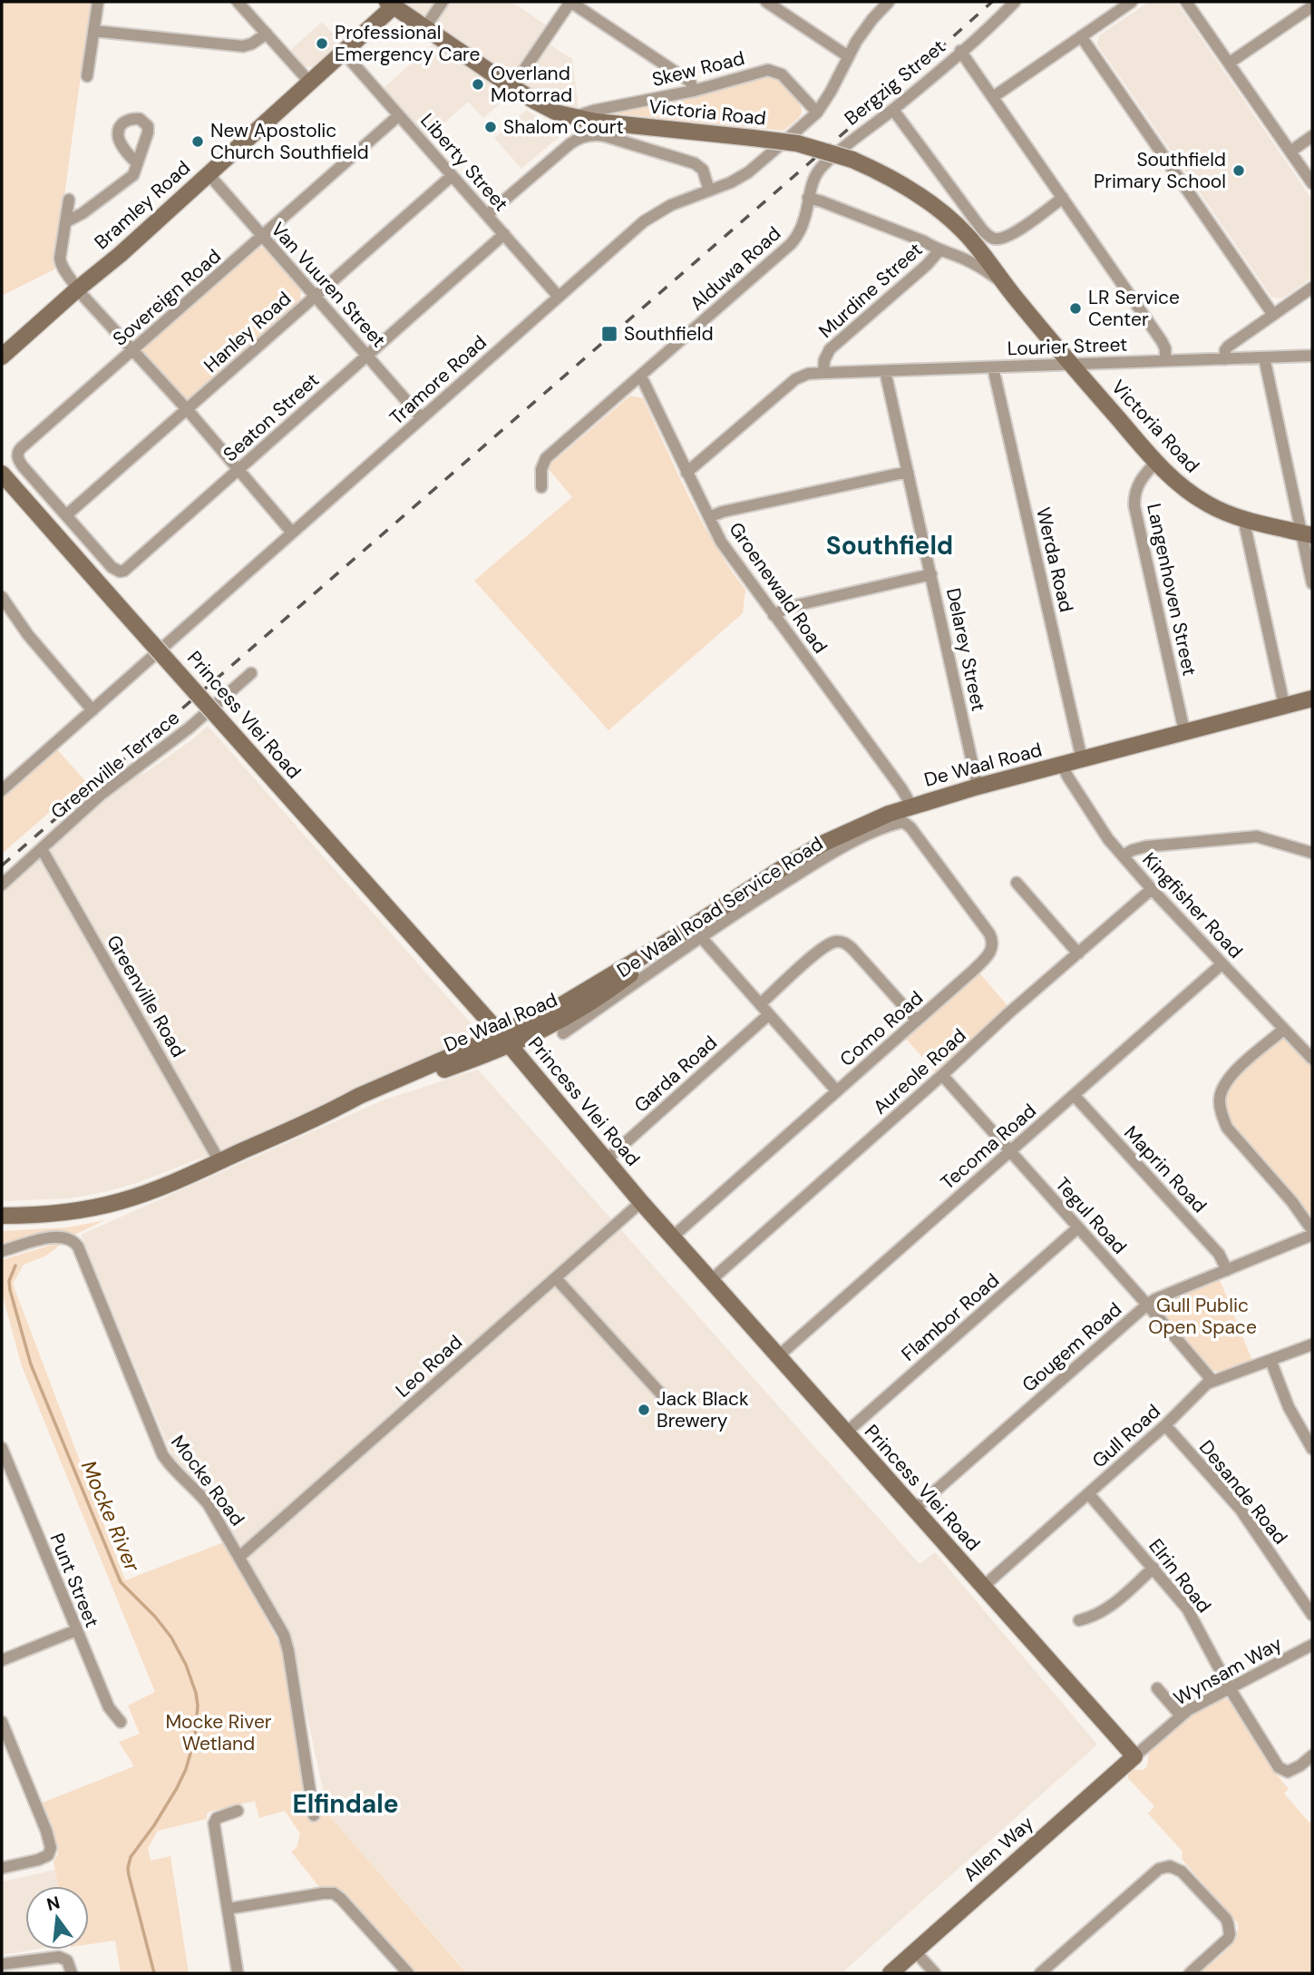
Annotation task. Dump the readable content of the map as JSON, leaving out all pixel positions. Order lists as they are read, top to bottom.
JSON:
{
  "streets": {
    "street": [
      "Skew Road",
      "Bergzig Street",
      "Victoria Road",
      "Liberty Street",
      "Bramley Road",
      "Alduwa Road",
      "Van Vuuren Street",
      "Murdine Street",
      "Sovereign Road",
      "Hanley Road",
      "Lourier Street",
      "Tramore Road",
      "Seaton Street",
      "Werda Road",
      "Groenewald Road",
      "Langenhoven Street",
      "Delarey Street",
      "Princess Vlei Road",
      "Greenville Terrace",
      "De Waal Road",
      "Kingfisher Road",
      "De Waal Road Service Road",
      "Greenville Road",
      "Como Road",
      "Aureole Road",
      "Garda Road",
      "Tecoma Road",
      "Maprin Road",
      "Tegul Road",
      "Flambor Road",
      "Gougem Road",
      "Leo Road",
      "Gull Road",
      "Mocke Road",
      "Desande Road",
      "Elrin Road",
      "Punt Street",
      "Wynsam Way",
      "Allen Way"
    ]
  },
  "crossings": [
    ["Skew Road", "Victoria Road"],
    ["Skew Road", "Tramore Road"],
    ["Bergzig Street", "Victoria Road"],
    ["Bergzig Street", "Alduwa Road"],
    ["Victoria Road", "Bramley Road"],
    ["Victoria Road", "Alduwa Road"],
    ["Victoria Road", "Murdine Street"],
    ["Victoria Road", "Lourier Street"],
    ["Victoria Road", "Langenhoven Street"],
    ["Liberty Street", "Bramley Road"],
    ["Liberty Street", "Sovereign Road"],
    ["Liberty Street", "Hanley Road"],
    ["Liberty Street", "Tramore Road"],
    ["Liberty Street", "Seaton Street"],
    ["Bramley Road", "Van Vuuren Street"],
    ["Alduwa Road", "Groenewald Road"],
    ["Van Vuuren Street", "Sovereign Road"],
    ["Van Vuuren Street", "Hanley Road"],
    ["Van Vuuren Street", "Tramore Road"],
    ["Van Vuuren Street", "Seaton Street"],
    ["Murdine Street", "Lourier Street"],
    ["Sovereign Road", "Hanley Road"],
    ["Sovereign Road", "Seaton Street"],
    ["Hanley Road", "Seaton Street"],
    ["Lourier Street", "Werda Road"],
    ["Lourier Street", "Delarey Street"],
    ["Werda Road", "De Waal Road"],
    ["Groenewald Road", "De Waal Road"],
    ["Langenhoven Street", "De Waal Road"],
    ["Delarey Street", "De Waal Road"],
    ["Princess Vlei Road", "De Waal Road"],
    ["Princess Vlei Road", "Como Road"],
    ["Princess Vlei Road", "Aureole Road"],
    ["Princess Vlei Road", "Garda Road"],
    ["Princess Vlei Road", "Tecoma Road"],
    ["Princess Vlei Road", "Flambor Road"],
    ["Princess Vlei Road", "Gougem Road"],
    ["Princess Vlei Road", "Leo Road"],
    ["Princess Vlei Road", "Gull Road"],
    ["Princess Vlei Road", "Wynsam Way"],
    ["Princess Vlei Road", "Allen Way"],
    ["Greenville Terrace", "Greenville Road"],
    ["De Waal Road", "Kingfisher Road"],
    ["De Waal Road", "De Waal Road Service Road"],
    ["De Waal Road", "Greenville Road"],
    ["Kingfisher Road", "Aureole Road"],
    ["Kingfisher Road", "Tecoma Road"],
    ["De Waal Road Service Road", "Como Road"],
    ["Aureole Road", "Tegul Road"],
    ["Tecoma Road", "Maprin Road"],
    ["Tecoma Road", "Tegul Road"],
    ["Maprin Road", "Gougem Road"],
    ["Tegul Road", "Flambor Road"],
    ["Tegul Road", "Gougem Road"],
    ["Tegul Road", "Gull Road"],
    ["Leo Road", "Mocke Road"],
    ["Gull Road", "Desande Road"],
    ["Gull Road", "Elrin Road"],
    ["Elrin Road", "Wynsam Way"],
    ["Wynsam Way", "Allen Way"]
  ],
  "districts": ["Southfield", "Elfindale"],
  "water": ["Mocke River"],
  "parks": ["Gull Public Open Space", "Mocke River Wetland"],
  "places": {
    "other": [
      "Professional Emergency Care",
      "Overland Motorrad",
      "Shalom Court",
      "New Apostolic Church Southfield",
      "Southfield Primary School",
      "LR Service Center",
      "Jack Black Brewery"
    ],
    "transit": ["Southfield"]
  },
  "north": "top"
}
